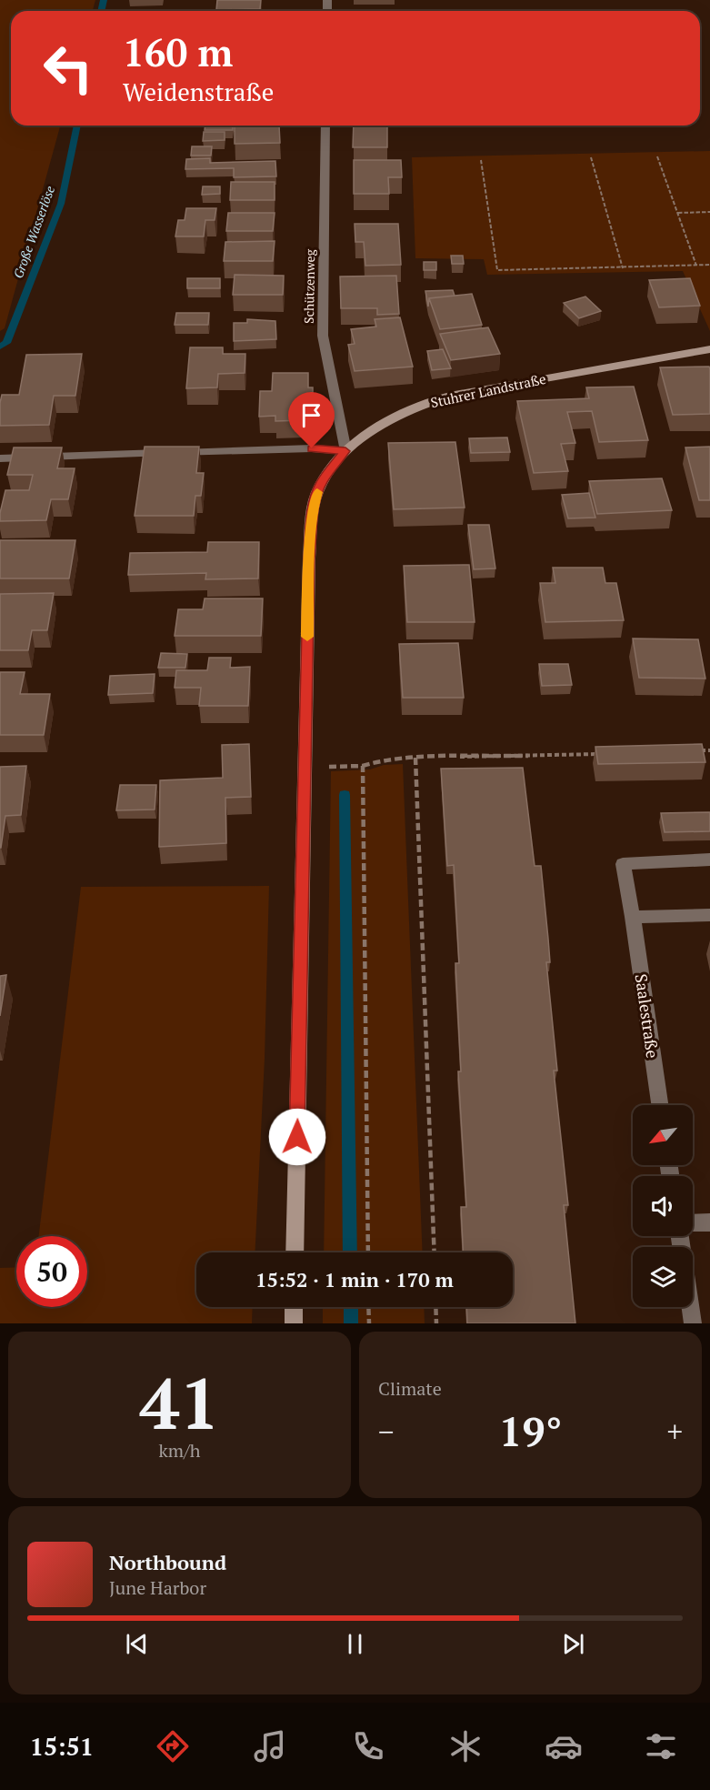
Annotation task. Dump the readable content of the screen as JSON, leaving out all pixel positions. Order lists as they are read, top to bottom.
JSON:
{
  "streets": {
    "main road": ["Stuhrer Landstraße"],
    "street": ["Schützenweg", "Saalestraße"]
  },
  "crossings": [
    ["Schützenweg", "Stuhrer Landstraße"]
  ],
  "water": ["Große Wasserlöse"],
  "north": "bottom left",
  "page": {
    "turn": ["160 m", "Weidenstraße"],
    "limit": "50",
    "trip": "15:52 · 1 min · 170 m",
    "tile": [
      ["41", "km/h"],
      "Climate"
    ],
    "heat": ["−", "19°", "+"],
    "song": ["Northbound", "June Harbor"],
    "tabs": "15:51"
  }
}
